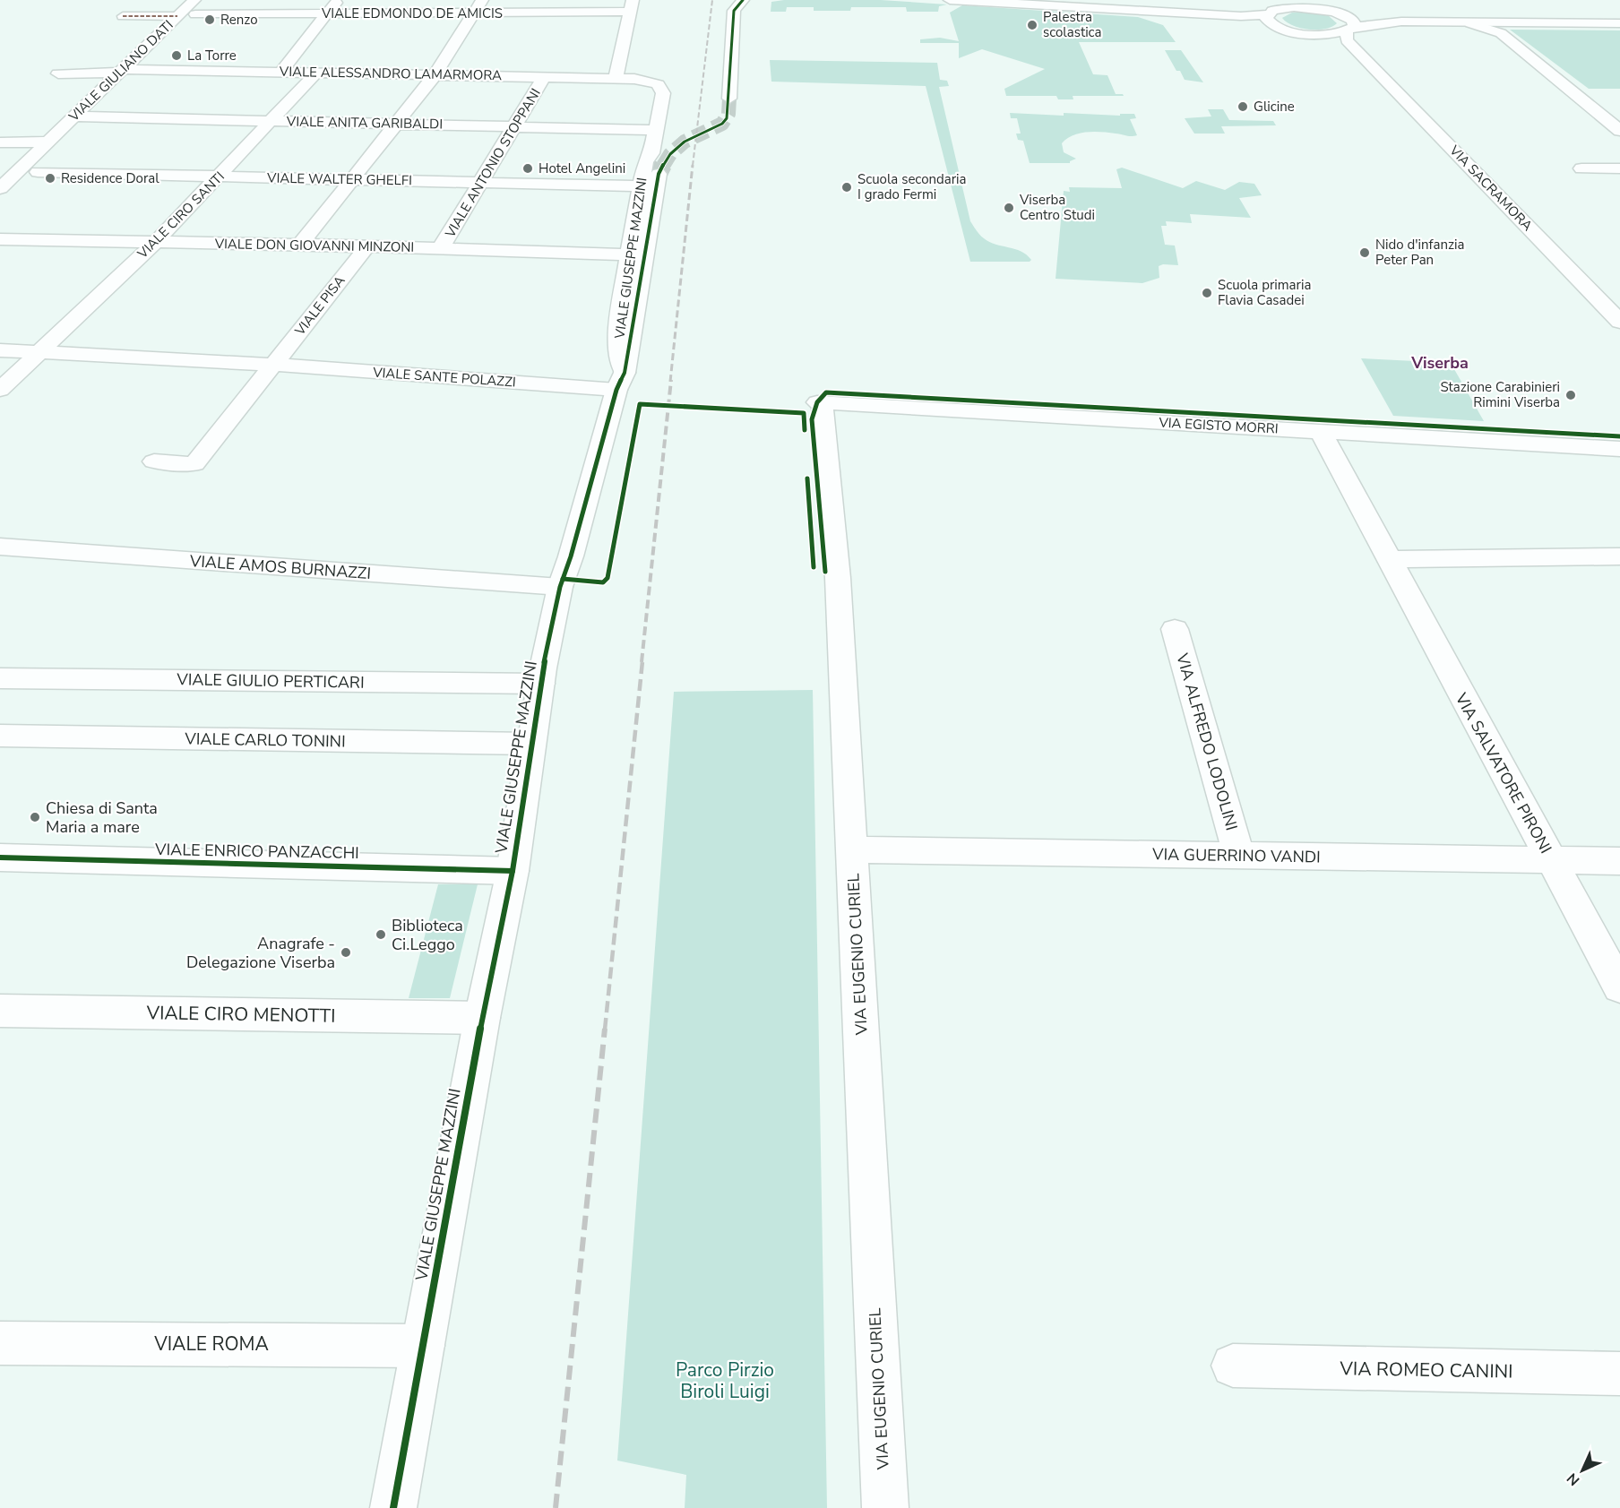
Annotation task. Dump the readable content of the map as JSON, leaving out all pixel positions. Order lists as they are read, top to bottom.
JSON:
{
  "streets": {
    "street": [
      "VIALE EDMONDO DE AMICIS",
      "VIALE GIULIANO DATI",
      "VIALE ALESSANDRO LAMARMORA",
      "VIALE ANITA GARIBALDI",
      "VIALE ANTONIO STOPPANI",
      "VIALE WALTER GHELFI",
      "VIA SACRAMORA",
      "VIALE CIRO SANTI",
      "VIALE DON GIOVANNI MINZONI",
      "VIALE GIUSEPPE MAZZINI",
      "VIALE PISA",
      "VIALE SANTE POLAZZI",
      "VIA EGISTO MORRI",
      "VIALE AMOS BURNAZZI",
      "VIALE GIULIO PERTICARI",
      "VIALE CARLO TONINI",
      "VIA ALFREDO LODOLINI",
      "VIA SALVATORE PIRONI",
      "VIALE ENRICO PANZACCHI",
      "VIA GUERRINO VANDI",
      "VIA EUGENIO CURIEL",
      "VIALE CIRO MENOTTI",
      "VIALE ROMA",
      "VIA ROMEO CANINI"
    ]
  },
  "crossings": [
    ["VIALE EDMONDO DE AMICIS", "VIALE GIULIANO DATI"],
    ["VIALE GIULIANO DATI", "VIALE ALESSANDRO LAMARMORA"],
    ["VIALE GIULIANO DATI", "VIALE ANITA GARIBALDI"],
    ["VIALE ALESSANDRO LAMARMORA", "VIALE ANTONIO STOPPANI"],
    ["VIALE ALESSANDRO LAMARMORA", "VIALE CIRO SANTI"],
    ["VIALE ALESSANDRO LAMARMORA", "VIALE GIUSEPPE MAZZINI"],
    ["VIALE ANITA GARIBALDI", "VIALE ANTONIO STOPPANI"],
    ["VIALE ANITA GARIBALDI", "VIALE CIRO SANTI"],
    ["VIALE ANITA GARIBALDI", "VIALE GIUSEPPE MAZZINI"],
    ["VIALE ANTONIO STOPPANI", "VIALE WALTER GHELFI"],
    ["VIALE ANTONIO STOPPANI", "VIALE DON GIOVANNI MINZONI"],
    ["VIALE WALTER GHELFI", "VIALE CIRO SANTI"],
    ["VIALE WALTER GHELFI", "VIALE GIUSEPPE MAZZINI"],
    ["VIALE CIRO SANTI", "VIALE DON GIOVANNI MINZONI"],
    ["VIALE CIRO SANTI", "VIALE SANTE POLAZZI"],
    ["VIALE DON GIOVANNI MINZONI", "VIALE GIUSEPPE MAZZINI"],
    ["VIALE DON GIOVANNI MINZONI", "VIALE PISA"],
    ["VIALE GIUSEPPE MAZZINI", "VIALE SANTE POLAZZI"],
    ["VIALE GIUSEPPE MAZZINI", "VIALE AMOS BURNAZZI"],
    ["VIALE GIUSEPPE MAZZINI", "VIALE GIULIO PERTICARI"],
    ["VIALE GIUSEPPE MAZZINI", "VIALE CARLO TONINI"],
    ["VIALE GIUSEPPE MAZZINI", "VIALE ENRICO PANZACCHI"],
    ["VIALE GIUSEPPE MAZZINI", "VIALE CIRO MENOTTI"],
    ["VIALE GIUSEPPE MAZZINI", "VIALE ROMA"],
    ["VIALE PISA", "VIALE SANTE POLAZZI"],
    ["VIA EGISTO MORRI", "VIA SALVATORE PIRONI"],
    ["VIA EGISTO MORRI", "VIA EUGENIO CURIEL"],
    ["VIA ALFREDO LODOLINI", "VIA GUERRINO VANDI"],
    ["VIA SALVATORE PIRONI", "VIA GUERRINO VANDI"],
    ["VIA GUERRINO VANDI", "VIA EUGENIO CURIEL"]
  ],
  "districts": ["Viserba"],
  "parks": ["Parco Pirzio Biroli Luigi"],
  "places": [
    "Renzo",
    "Palestra scolastica",
    "La Torre",
    "Glicine",
    "Hotel Angelini",
    "Residence Doral",
    "Scuola secondaria I grado Fermi",
    "Viserba Centro Studi",
    "Nido d'infanzia Peter Pan",
    "Scuola primaria Flavia Casadei",
    "Stazione Carabinieri Rimini Viserba",
    "Chiesa di Santa Maria a mare",
    "Biblioteca Ci.Leggo",
    "Anagrafe - Delegazione Viserba"
  ],
  "north": "bottom left"
}
